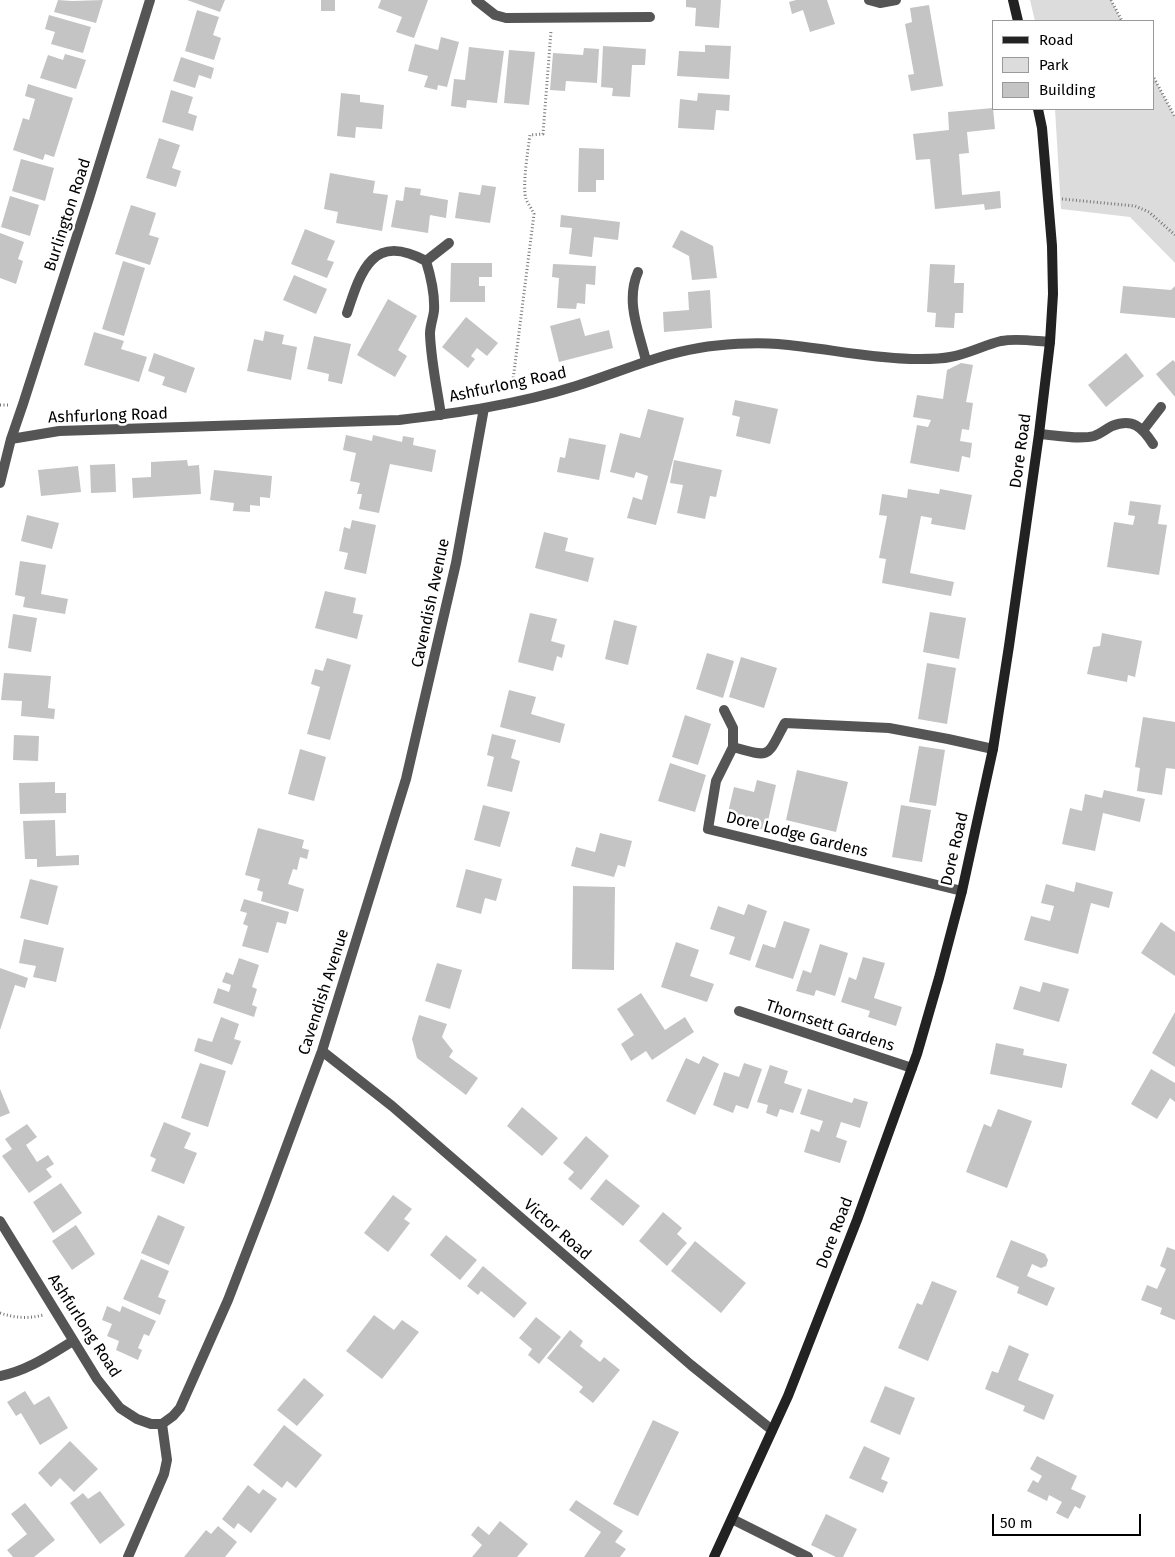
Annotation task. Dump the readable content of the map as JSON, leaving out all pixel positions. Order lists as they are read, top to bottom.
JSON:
{
  "streets": {
    "street": [
      "Burlington Road",
      "Ashfurlong Road",
      "Dore Road",
      "Cavendish Avenue",
      "Dore Lodge Gardens",
      "Thornsett Gardens",
      "Victor Road"
    ]
  },
  "crossings": [
    ["Burlington Road", "Ashfurlong Road"],
    ["Ashfurlong Road", "Dore Road"],
    ["Ashfurlong Road", "Cavendish Avenue"],
    ["Dore Road", "Dore Lodge Gardens"],
    ["Dore Road", "Thornsett Gardens"],
    ["Dore Road", "Victor Road"],
    ["Cavendish Avenue", "Victor Road"]
  ],
  "legend": ["Road", "Park", "Building"],
  "scale_bar": "50 m"
}
